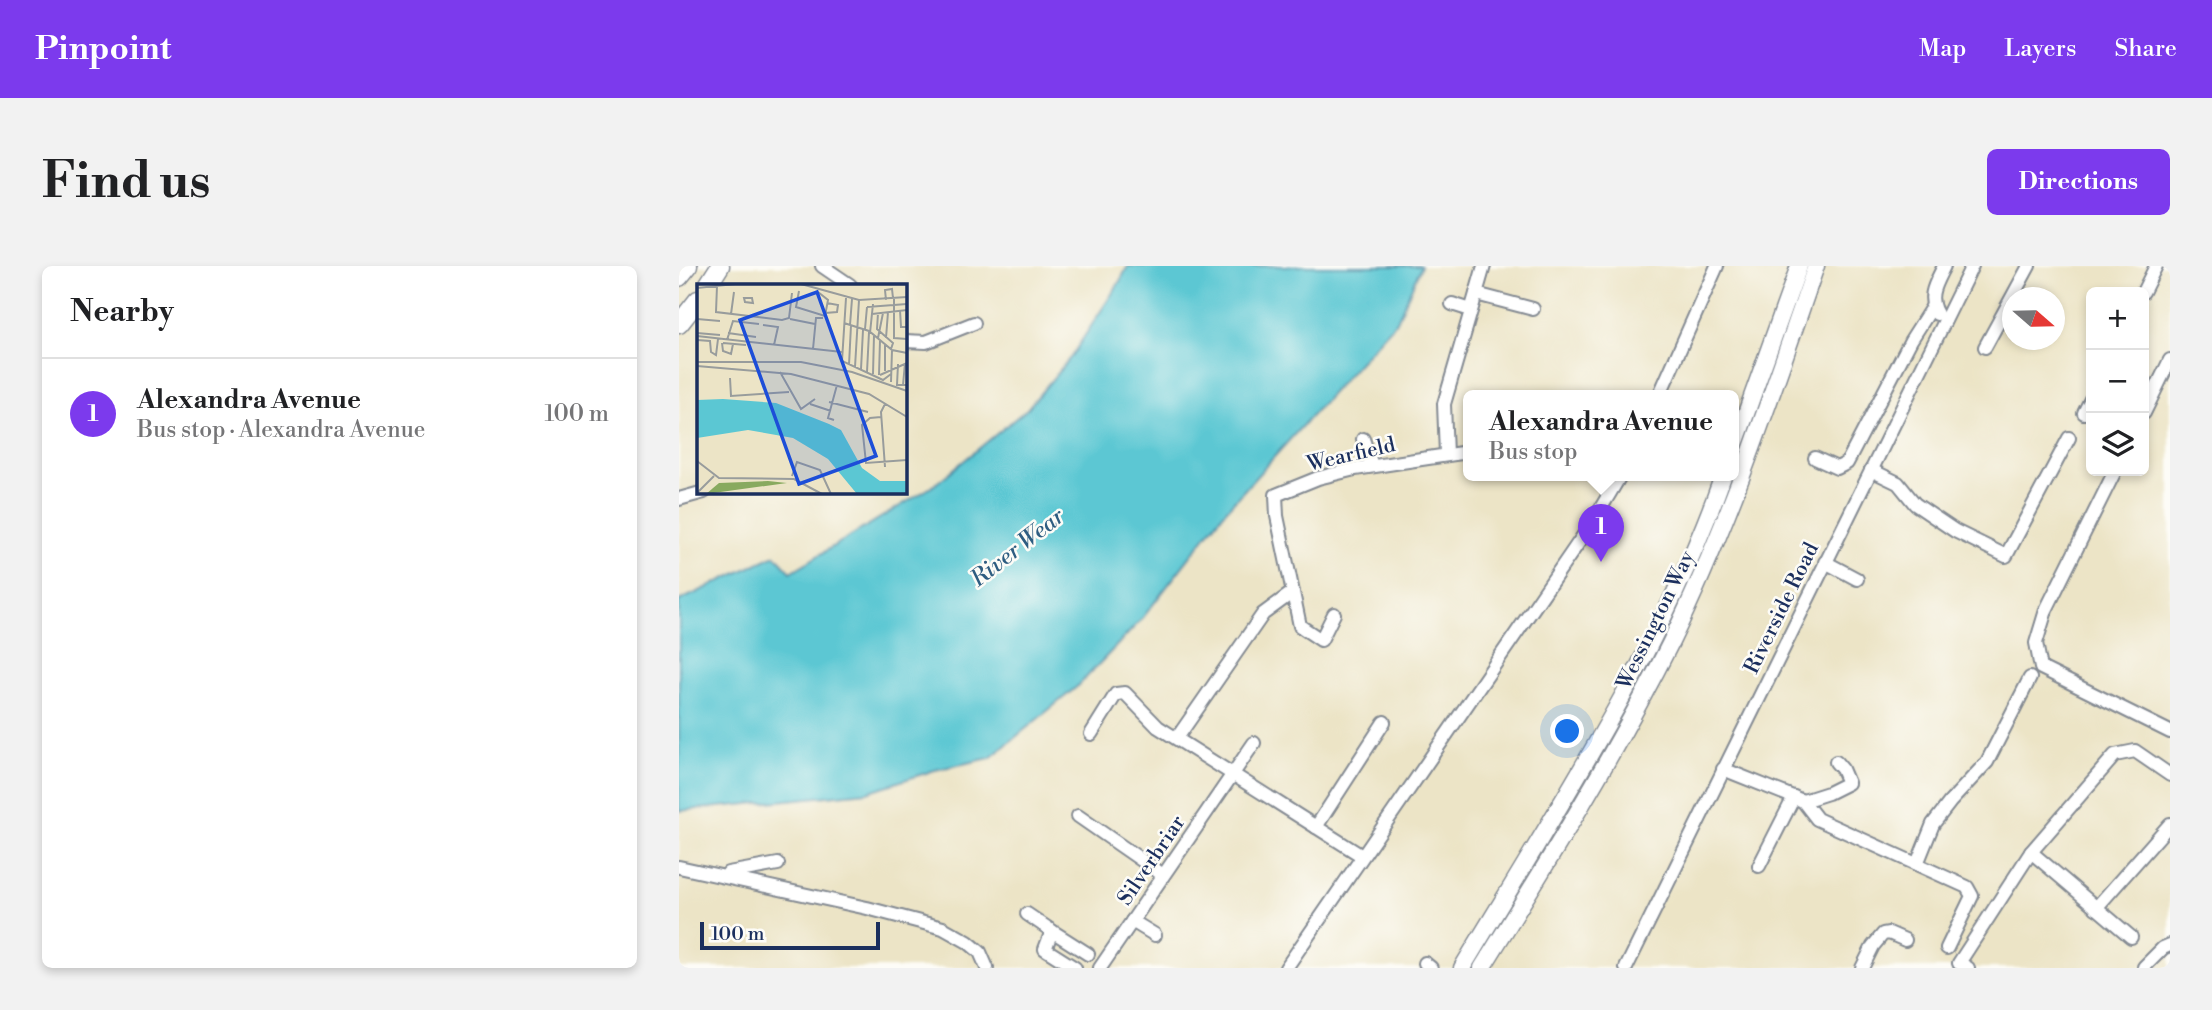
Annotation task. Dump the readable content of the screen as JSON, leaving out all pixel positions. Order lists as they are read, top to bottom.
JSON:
{
  "streets": {
    "main road": ["Wessington Way"],
    "street": ["Wearfield", "Riverside Road", "Silverbriar"]
  },
  "water": ["River Wear"],
  "scale_bar": "100 m",
  "north": "right",
  "page": {
    "header": "Pinpoint",
    "nav": ["Map", "Layers", "Share"],
    "buttons": "Directions",
    "title": "Find us",
    "heading": "Nearby",
    "map_buttons": ["+", "−"],
    "list": [
      {
        "mark": "1",
        "name": "Alexandra Avenue",
        "note": "Bus stop · Alexandra Avenue",
        "value": "100 m"
      }
    ],
    "popup": ["Alexandra Avenue", "Bus stop"],
    "pins": "1",
    "scale": "100 m"
  }
}
